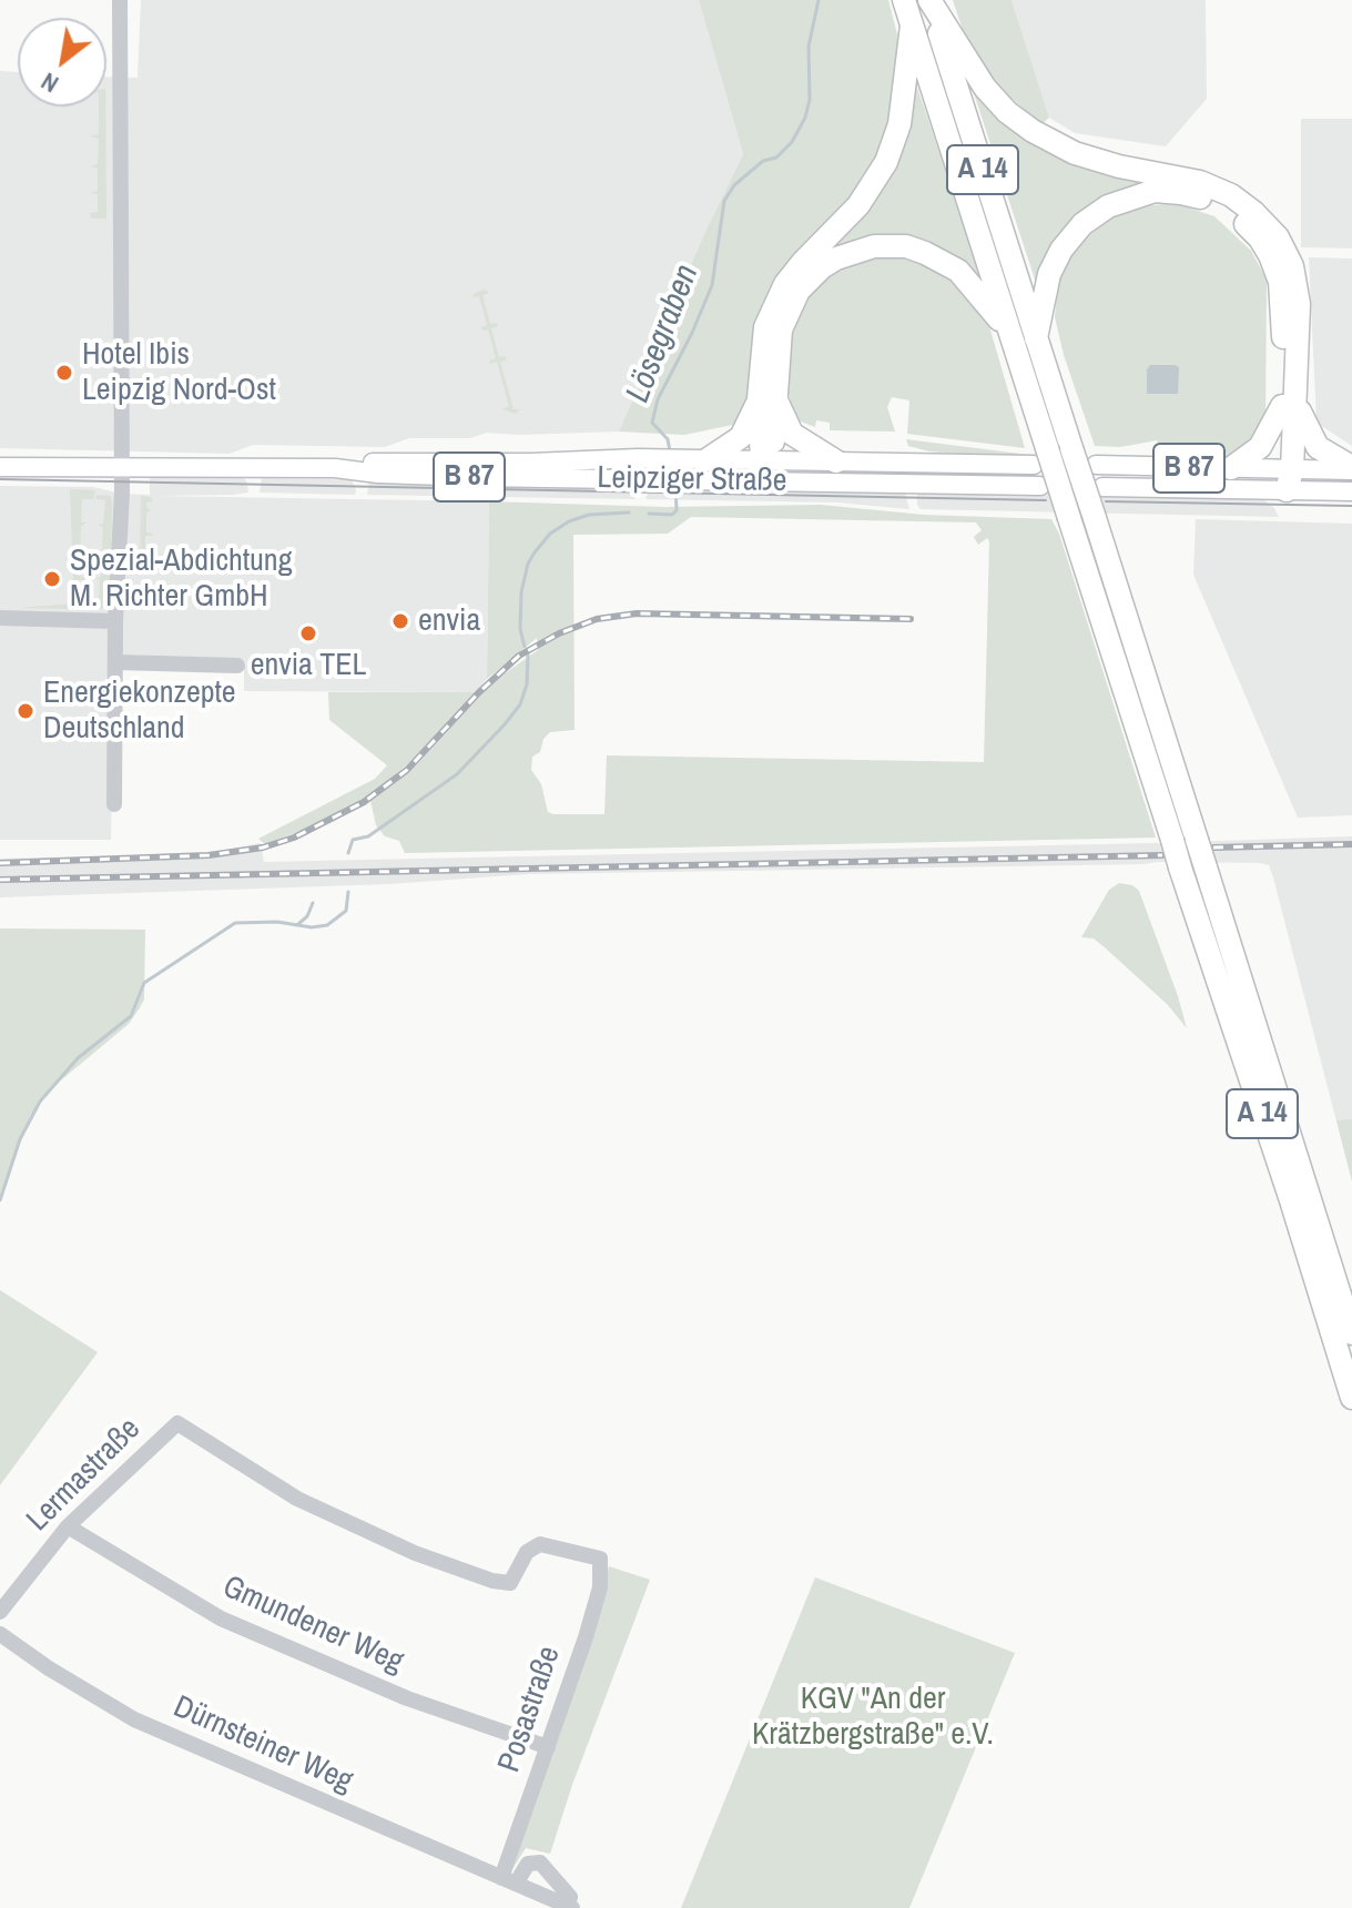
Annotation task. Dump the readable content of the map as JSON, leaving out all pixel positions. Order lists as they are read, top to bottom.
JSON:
{
  "streets": {
    "highway": ["A 14"],
    "main road": ["B 87", "Leipziger Straße"],
    "street": [
      "Lermastraße",
      "Gmundener Weg",
      "Posastraße",
      "Dürnsteiner Weg"
    ]
  },
  "crossings": [
    ["A 14", "B 87"],
    ["B 87", "Leipziger Straße"],
    ["Lermastraße", "Gmundener Weg"],
    ["Lermastraße", "Posastraße"],
    ["Gmundener Weg", "Posastraße"],
    ["Posastraße", "Dürnsteiner Weg"]
  ],
  "water": ["Lösegraben"],
  "parks": ["KGV \"An der Krätzbergstraße\" e.V."],
  "places": [
    "Hotel Ibis Leipzig Nord-Ost",
    "Spezial-Abdichtung M. Richter GmbH",
    "envia",
    "envia TEL",
    "Energiekonzepte Deutschland"
  ],
  "north": "bottom left"
}
